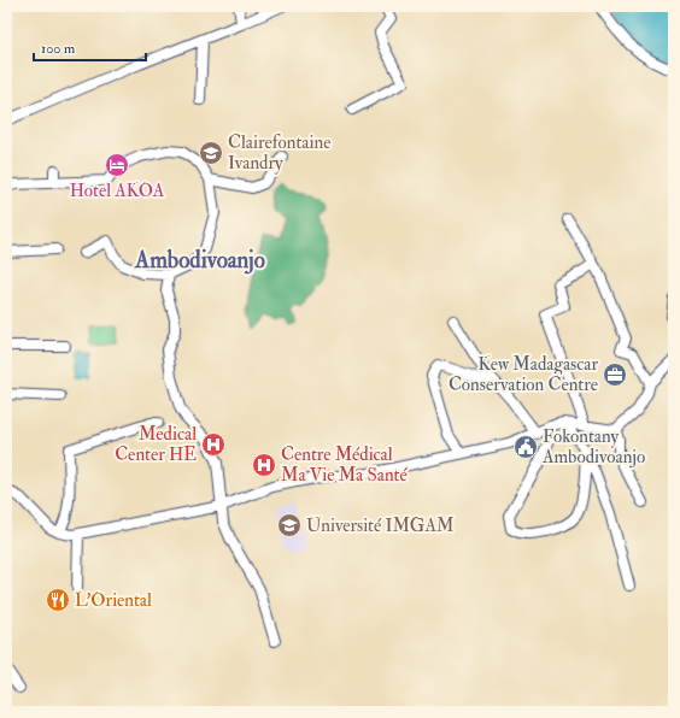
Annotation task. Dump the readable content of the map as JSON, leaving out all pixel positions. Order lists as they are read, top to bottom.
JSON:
{
  "districts": ["Ambodivoanjo"],
  "places": {
    "school or university": ["Clairefontaine Ivandry", "Université IMGAM"],
    "hotel": ["Hotel AKOA"],
    "office": ["Kew Madagascar Conservation Centre"],
    "hospital": ["Medical Center HE", "Centre Médical Ma Vie Ma Santé"],
    "public building": ["Fokontany Ambodivoanjo"],
    "restaurant": ["L'Oriental"]
  },
  "scale_bar": "100 m"
}
